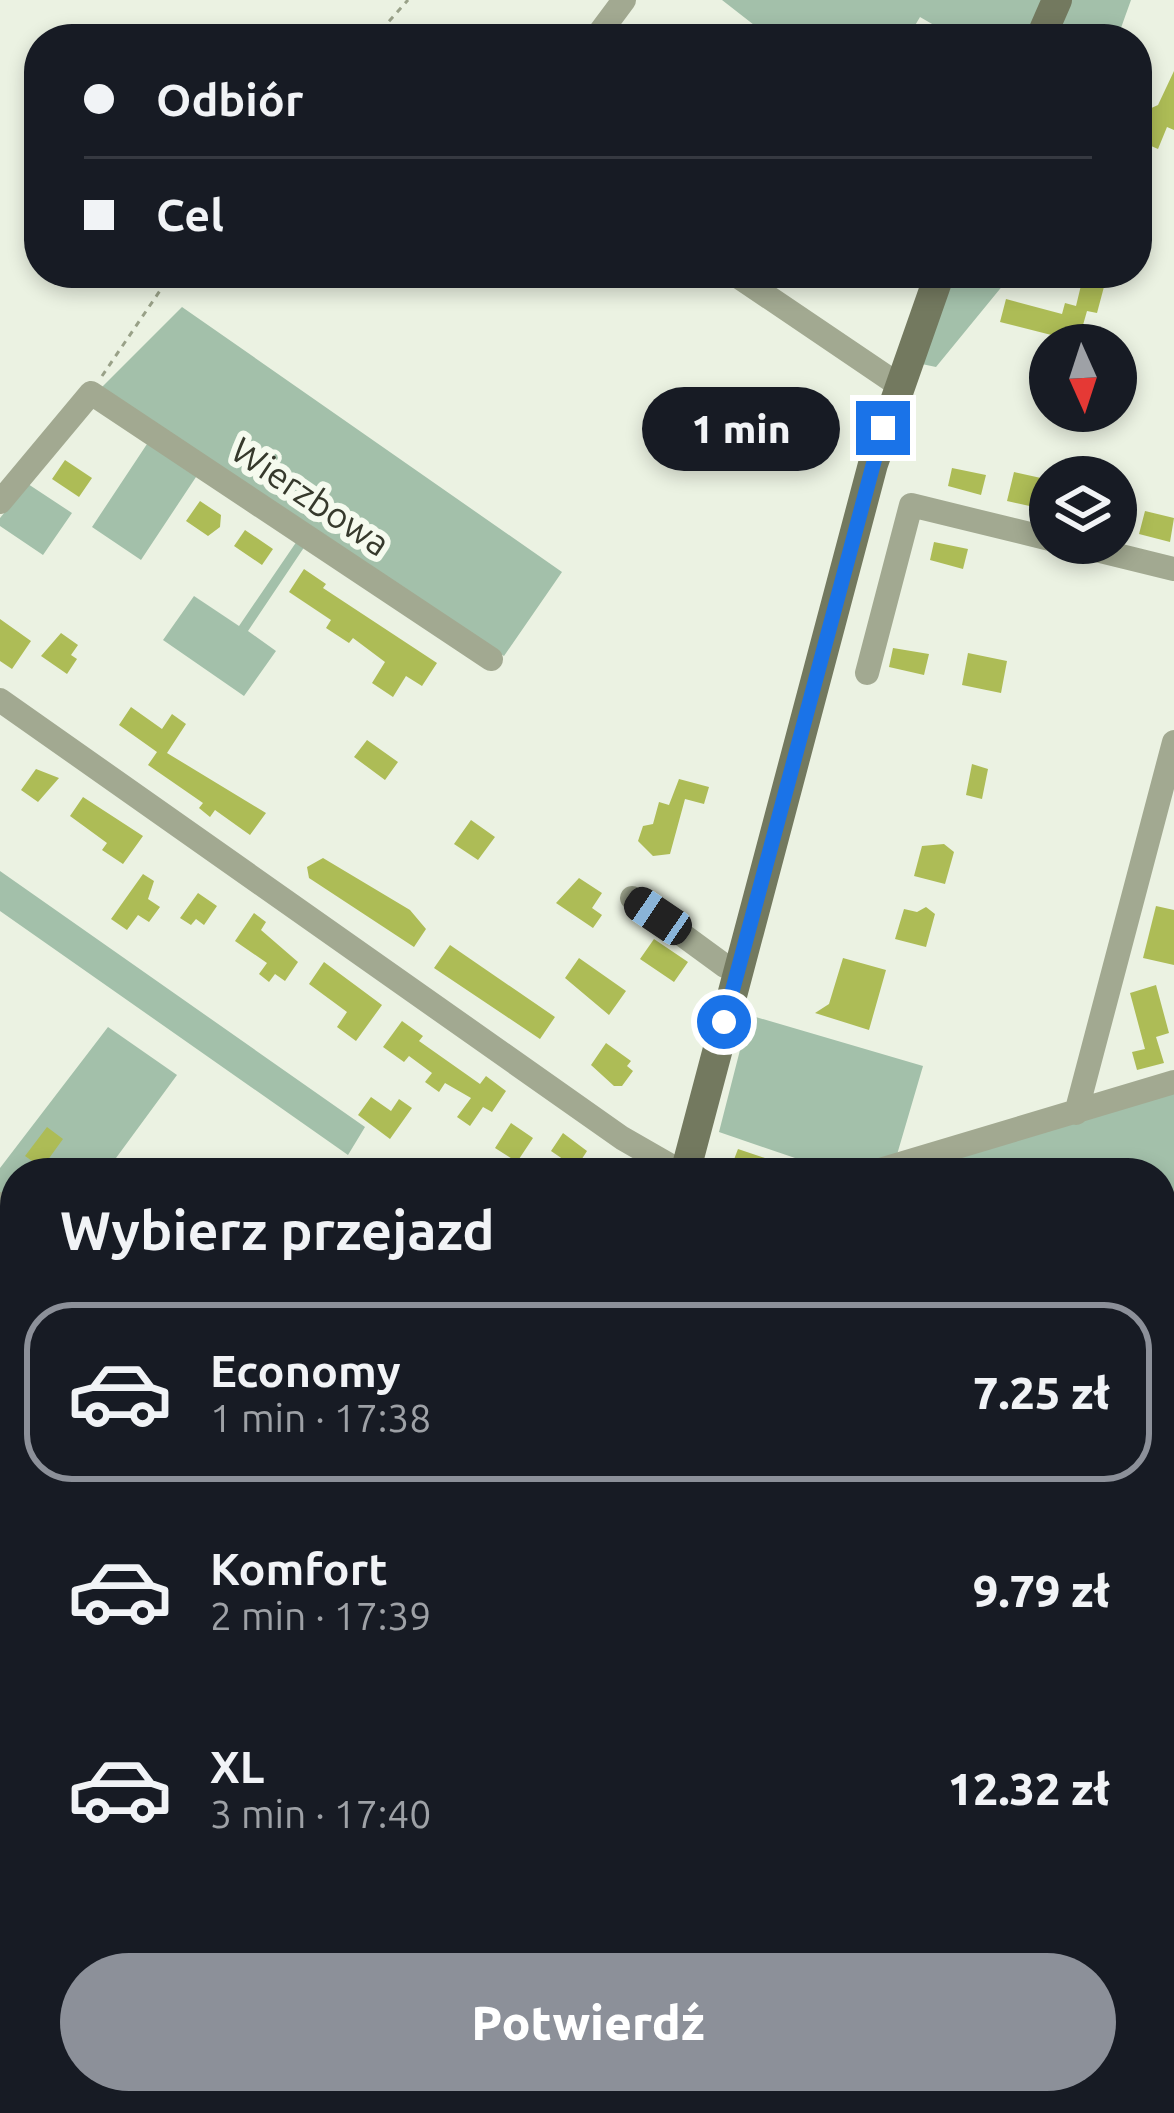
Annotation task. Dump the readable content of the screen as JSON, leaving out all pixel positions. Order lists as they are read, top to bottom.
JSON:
{
  "streets": {
    "street": ["Wierzbowa"]
  },
  "north": "bottom",
  "page": {
    "banner": ["Odbiór", "Cel"],
    "bubble": "1 min",
    "heading": "Wybierz przejazd",
    "list": [
      {
        "name": "Economy",
        "note": "1 min · 17:38",
        "value": "7.25 zł"
      },
      {
        "name": "Komfort",
        "note": "2 min · 17:39",
        "value": "9.79 zł"
      },
      {
        "name": "XL",
        "note": "3 min · 17:40",
        "value": "12.32 zł"
      }
    ],
    "buttons": "Potwierdź"
  }
}
